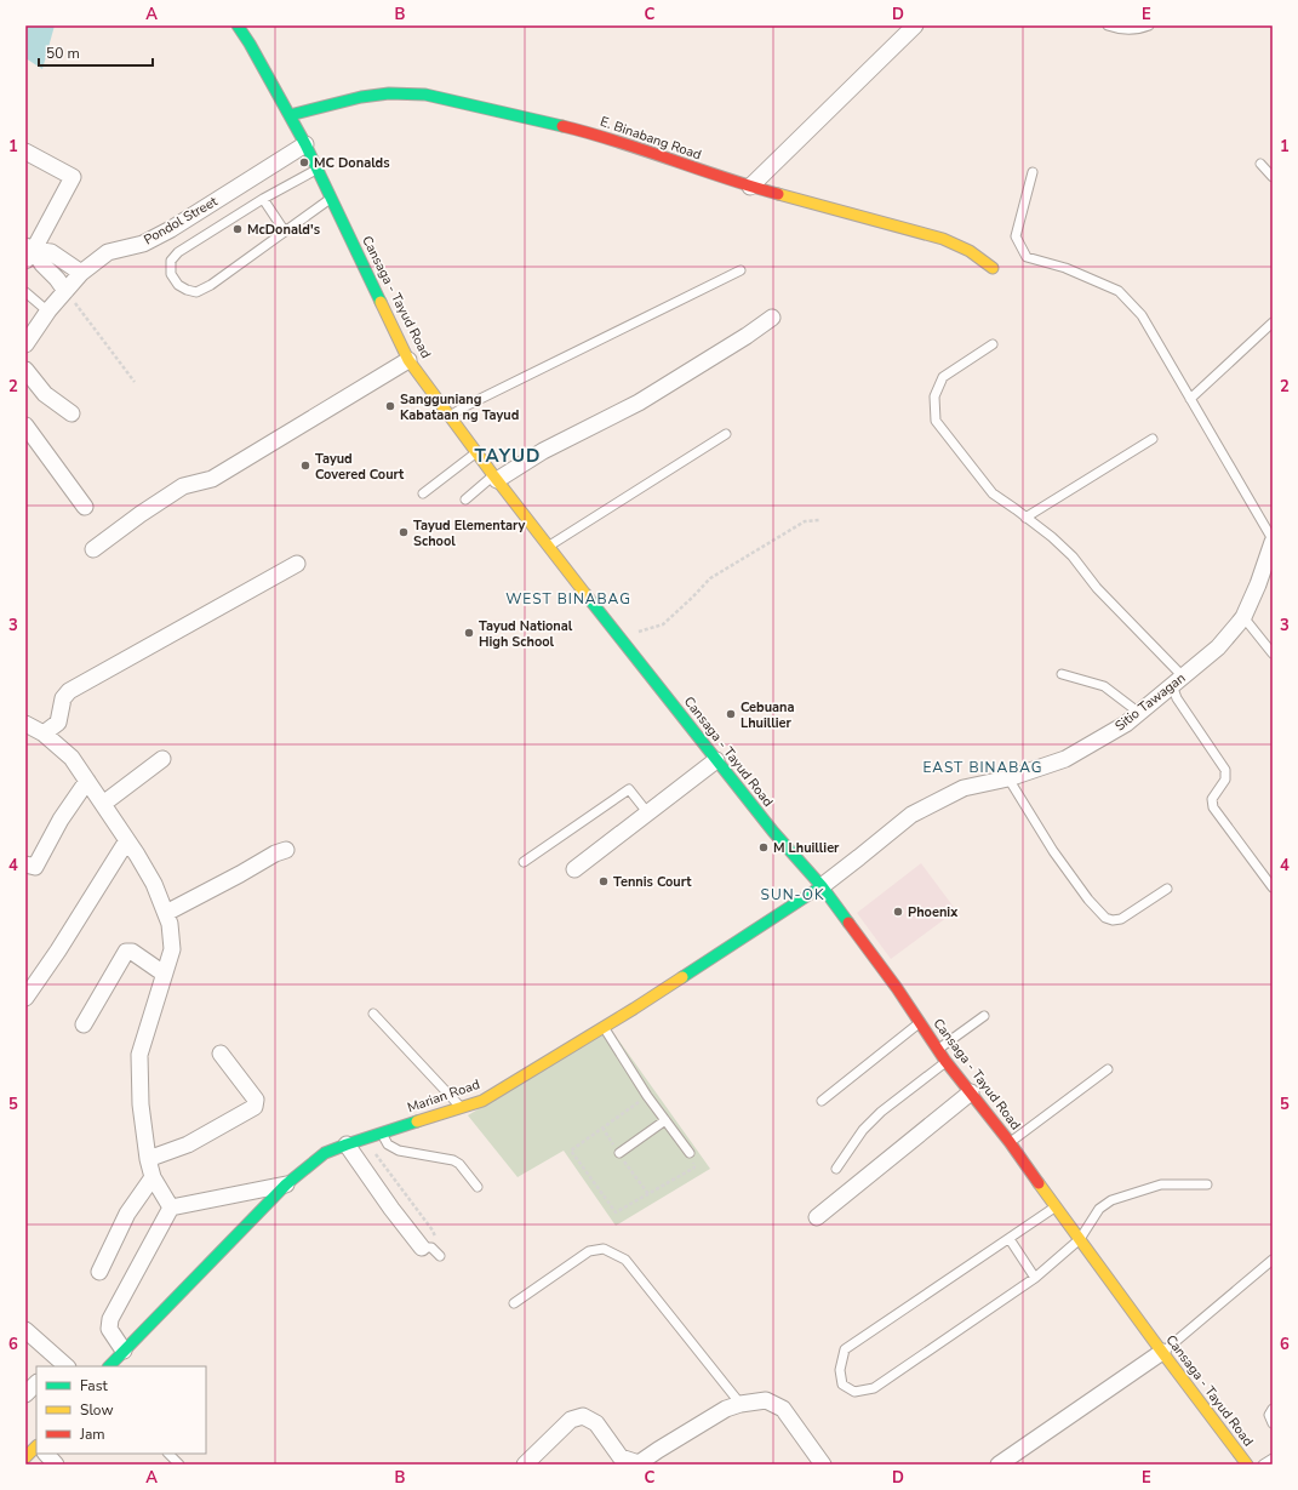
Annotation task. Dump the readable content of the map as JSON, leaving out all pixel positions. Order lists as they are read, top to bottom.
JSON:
{
  "streets": {
    "main road": ["E. Binabang Road", "Cansaga - Tayud Road", "Marian Road"],
    "street": ["Pondol Street", "Sitio Tawagan"]
  },
  "crossings": [
    ["E. Binabang Road", "Cansaga - Tayud Road"],
    ["Pondol Street", "Cansaga - Tayud Road"],
    ["Cansaga - Tayud Road", "Sitio Tawagan"],
    ["Cansaga - Tayud Road", "Marian Road"],
    ["Sitio Tawagan", "Marian Road"]
  ],
  "districts": [
    "TAYUD",
    "WEST BINABAG",
    "EAST BINABAG",
    "SUN-OK"
  ],
  "places": [
    "MC Donalds",
    "McDonald's",
    "Sangguniang Kabataan ng Tayud",
    "Tayud Covered Court",
    "Tayud Elementary School",
    "Tayud National High School",
    "Cebuana Lhuillier",
    "M Lhuillier",
    "Tennis Court",
    "Phoenix"
  ],
  "legend": ["Fast", "Slow", "Jam"],
  "scale_bar": "50 m",
  "grid": {
    "columns": [
      "A",
      "B",
      "C",
      "D",
      "E"
    ],
    "rows": [
      "1",
      "2",
      "3",
      "4",
      "5",
      "6"
    ]
  }
}
